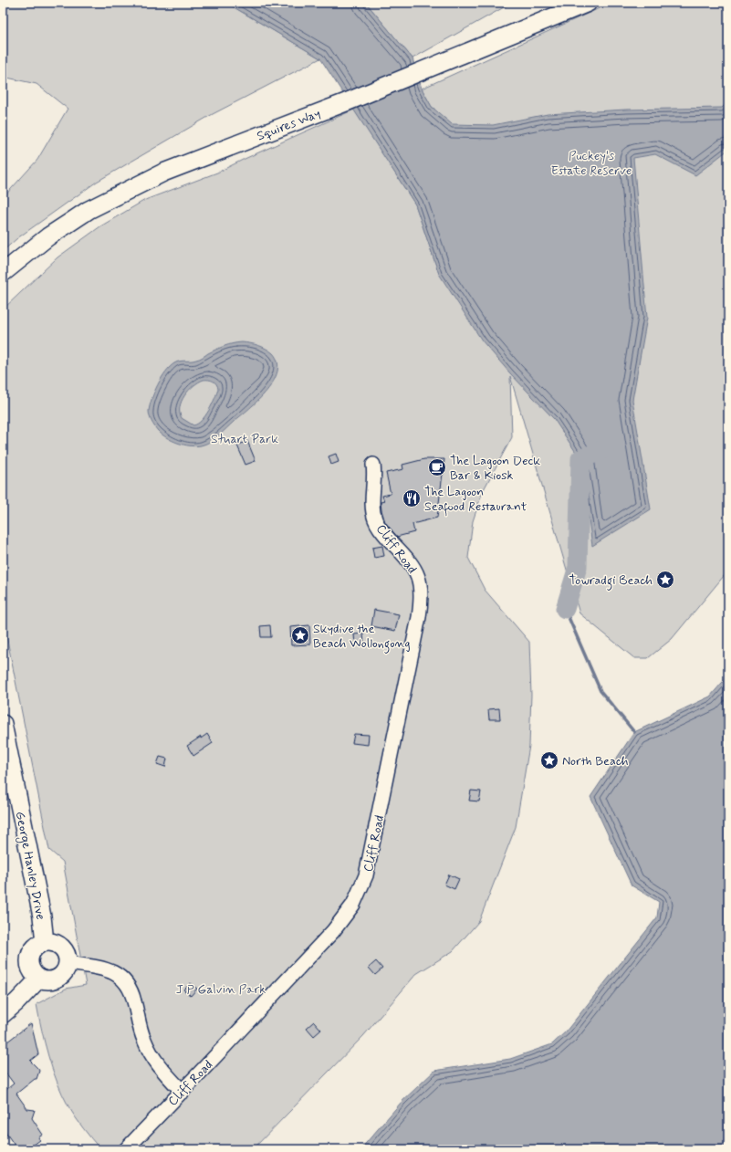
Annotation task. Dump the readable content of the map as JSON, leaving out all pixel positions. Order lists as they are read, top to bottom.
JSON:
{
  "streets": {
    "main road": ["Squires Way", "George Hanley Drive"],
    "street": ["Cliff Road"]
  },
  "parks": ["Puckey's Estate Reserve", "Stuart Park", "J P Galvin Park"],
  "places": {
    "cafe": ["The Lagoon Deck Bar & Kiosk"],
    "restaurant": ["The Lagoon Seafood Restaurant"],
    "place": ["Towradgi Beach", "Skydive the Beach Wollongong", "North Beach"]
  }
}
